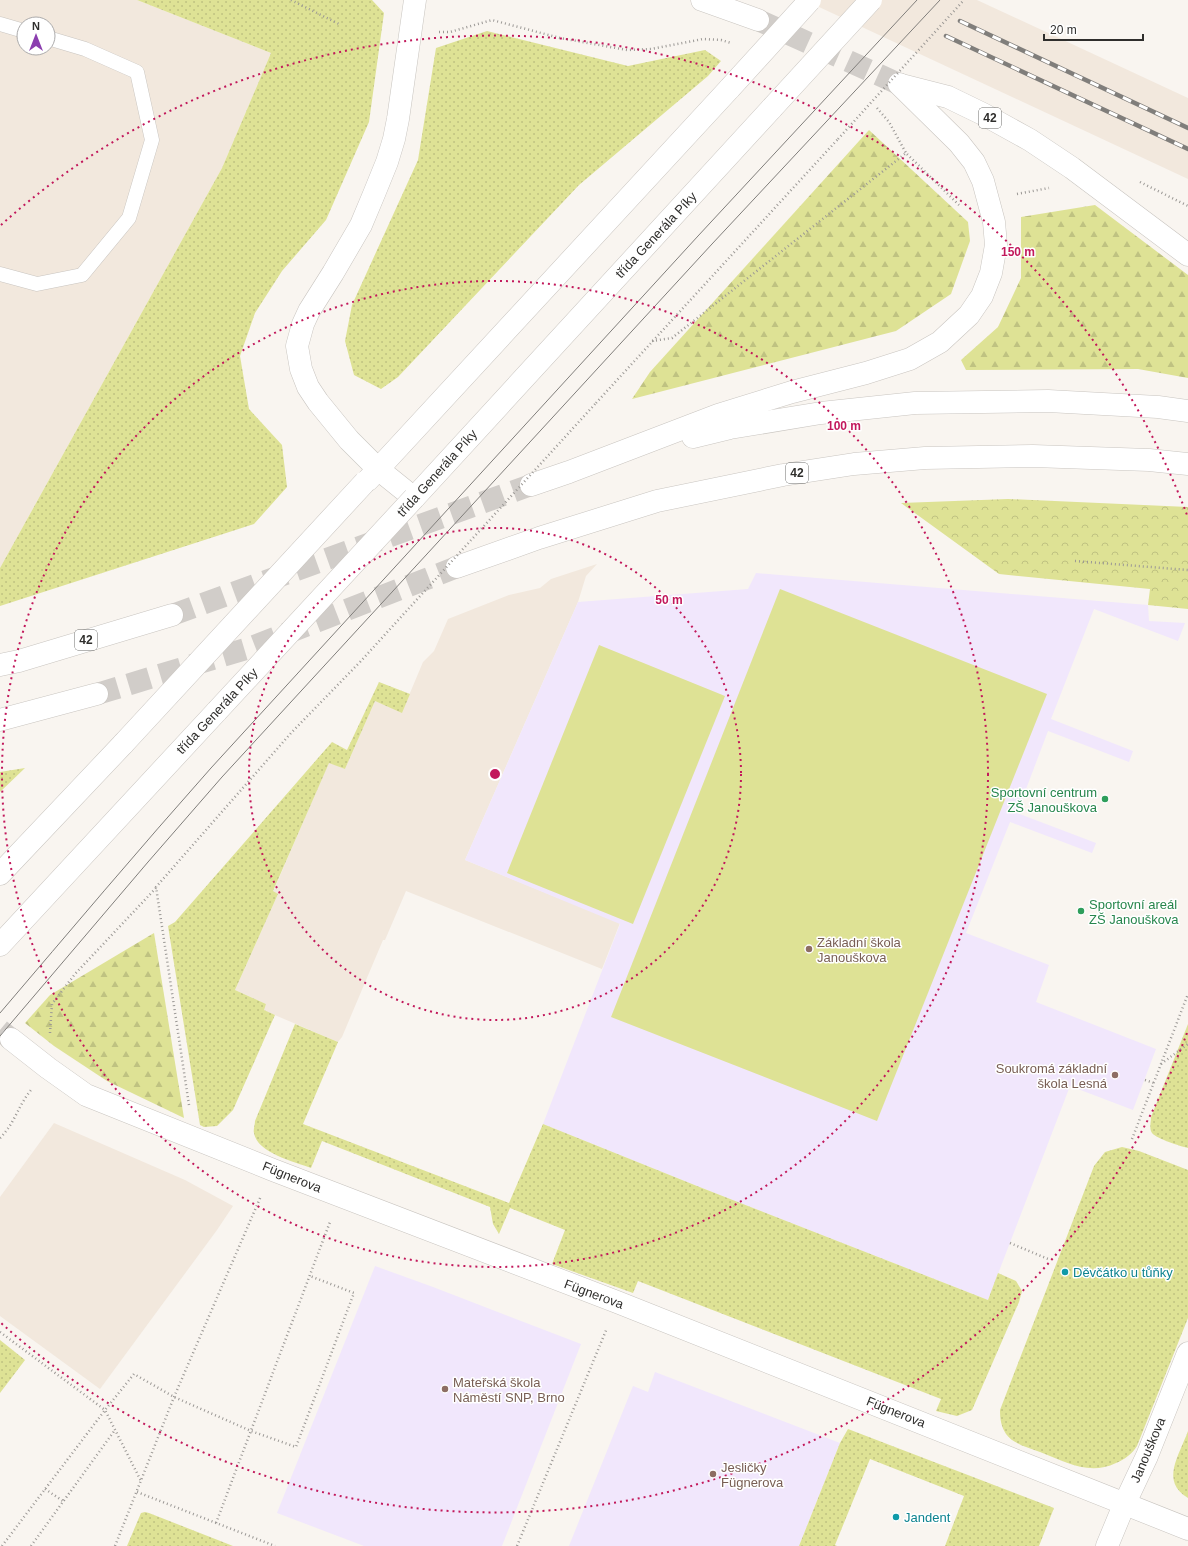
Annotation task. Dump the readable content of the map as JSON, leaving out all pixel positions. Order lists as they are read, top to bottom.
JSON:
{
  "streets": {
    "main road": [
      "42",
      "třída Generála Píky",
      "Fügnerova",
      "Janouškova"
    ]
  },
  "crossings": [
    ["Fügnerova", "Janouškova"]
  ],
  "places": [
    "Sportovní centrum ZŠ Janouškova",
    "Sportovní areál ZŠ Janouškova",
    "Základní škola Janouškova",
    "Soukromá základní škola Lesná",
    "Děvčátko u tůňky",
    "Mateřská škola Náměstí SNP, Brno",
    "Jesličky Fügnerova",
    "Jandent"
  ],
  "scale_bar": "20 m",
  "north": "top",
  "rings": ["150 m", "100 m", "50 m"]
}
